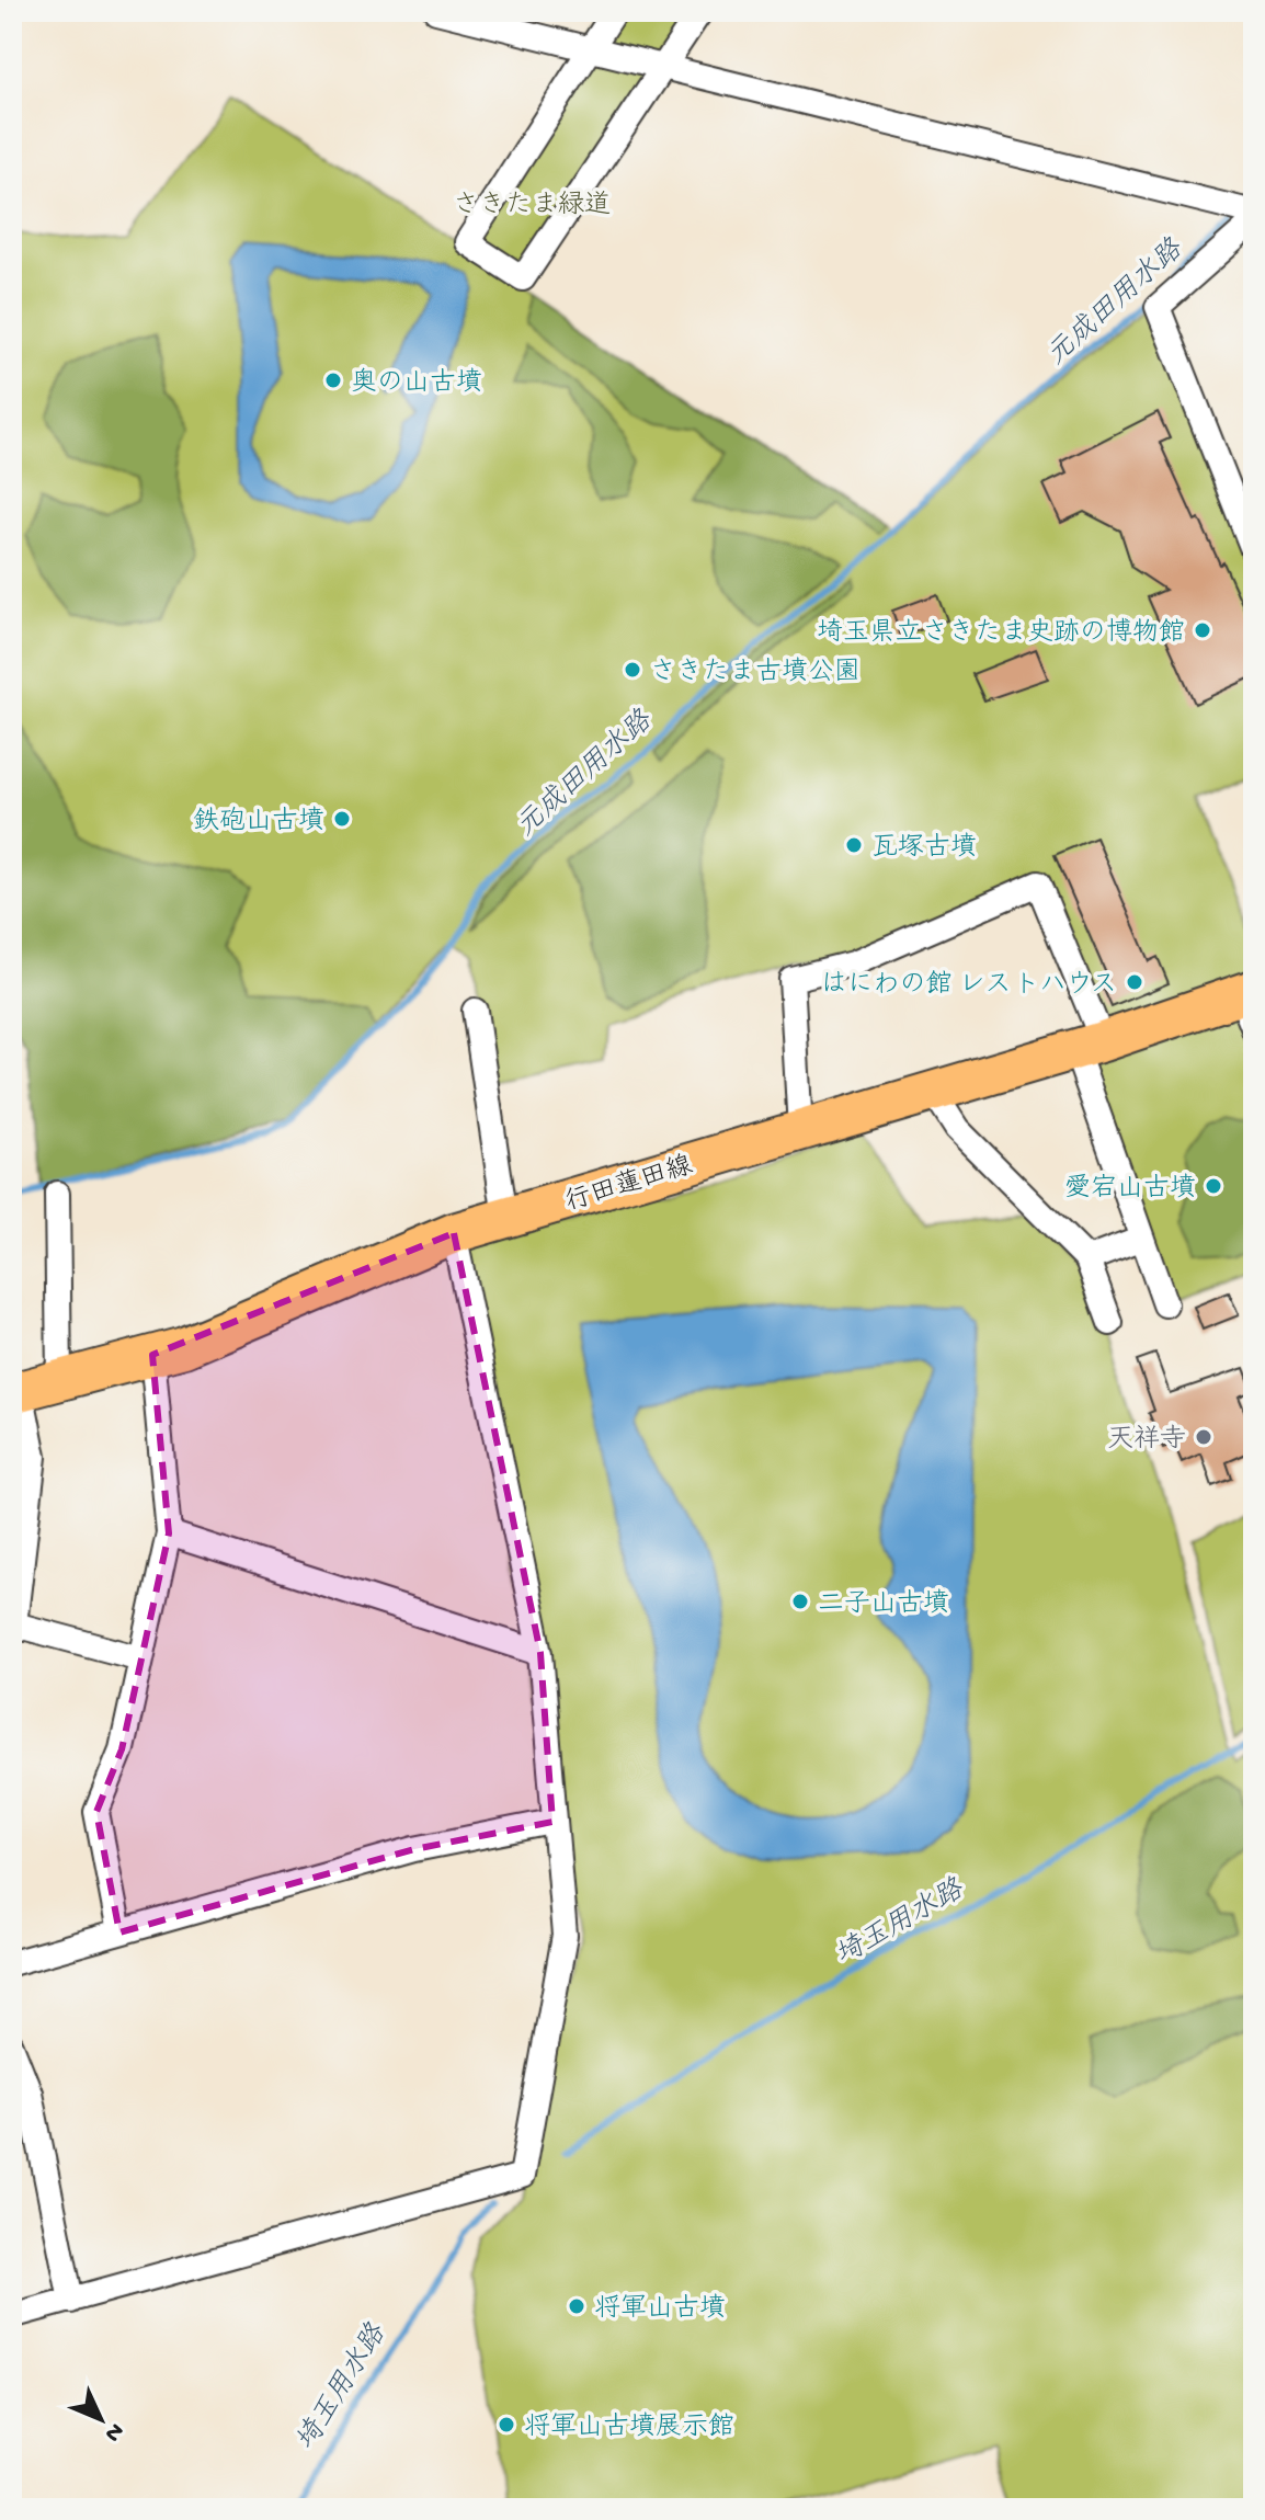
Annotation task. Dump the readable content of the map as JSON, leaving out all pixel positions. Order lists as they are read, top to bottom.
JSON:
{
  "streets": {
    "main road": ["行田蓮田線"]
  },
  "water": ["元成田用水路", "埼玉用水路"],
  "parks": ["さきたま緑道"],
  "places": [
    "奥の山古墳",
    "埼玉県立さきたま史跡の博物館",
    "さきたま古墳公園",
    "鉄砲山古墳",
    "瓦塚古墳",
    "はにわの館 レストハウス",
    "愛宕山古墳",
    "天祥寺",
    "二子山古墳",
    "将軍山古墳",
    "将軍山古墳展示館"
  ],
  "north": "bottom right"
}
